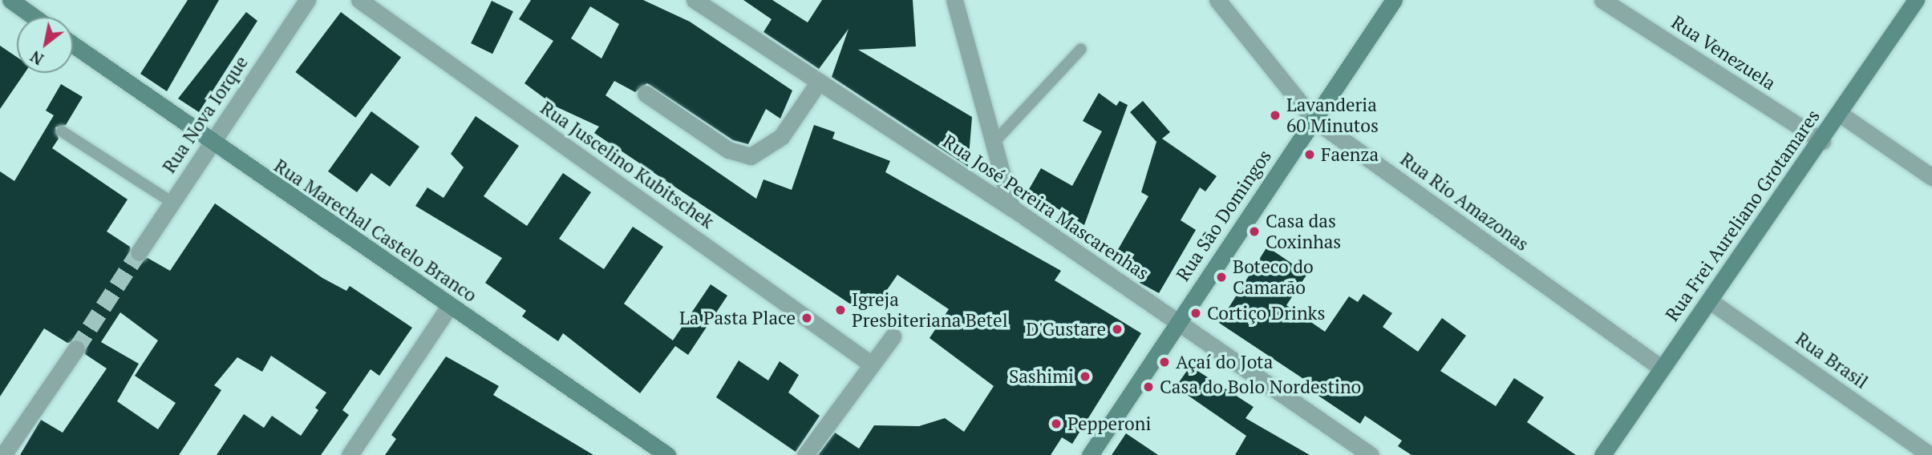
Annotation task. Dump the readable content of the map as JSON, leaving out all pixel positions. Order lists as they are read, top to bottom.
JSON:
{
  "streets": {
    "street": [
      "Rua Venezuela",
      "Rua Nova Iorque",
      "Rua Juscelino Kubitschek",
      "Rua Rio Amazonas",
      "Rua José Pereira Mascarenhas",
      "Rua São Domingos",
      "Rua Frei Aureliano Grotamares",
      "Rua Marechal Castelo Branco",
      "Rua Brasil"
    ]
  },
  "crossings": [
    ["Rua Venezuela", "Rua Frei Aureliano Grotamares"],
    ["Rua Nova Iorque", "Rua Marechal Castelo Branco"],
    ["Rua Rio Amazonas", "Rua São Domingos"],
    ["Rua Rio Amazonas", "Rua Frei Aureliano Grotamares"],
    ["Rua José Pereira Mascarenhas", "Rua São Domingos"],
    ["Rua Frei Aureliano Grotamares", "Rua Brasil"]
  ],
  "places": [
    "Lavanderia 60 Minutos",
    "Faenza",
    "Casa das Coxinhas",
    "Boteco do Camarão",
    "Igreja Presbiteriana Betel",
    "Cortiço Drinks",
    "La Pasta Place",
    "D'Gustare",
    "Açaí do Jota",
    "Sashimi",
    "Casa do Bolo Nordestino",
    "Pepperoni"
  ],
  "north": "bottom left"
}
